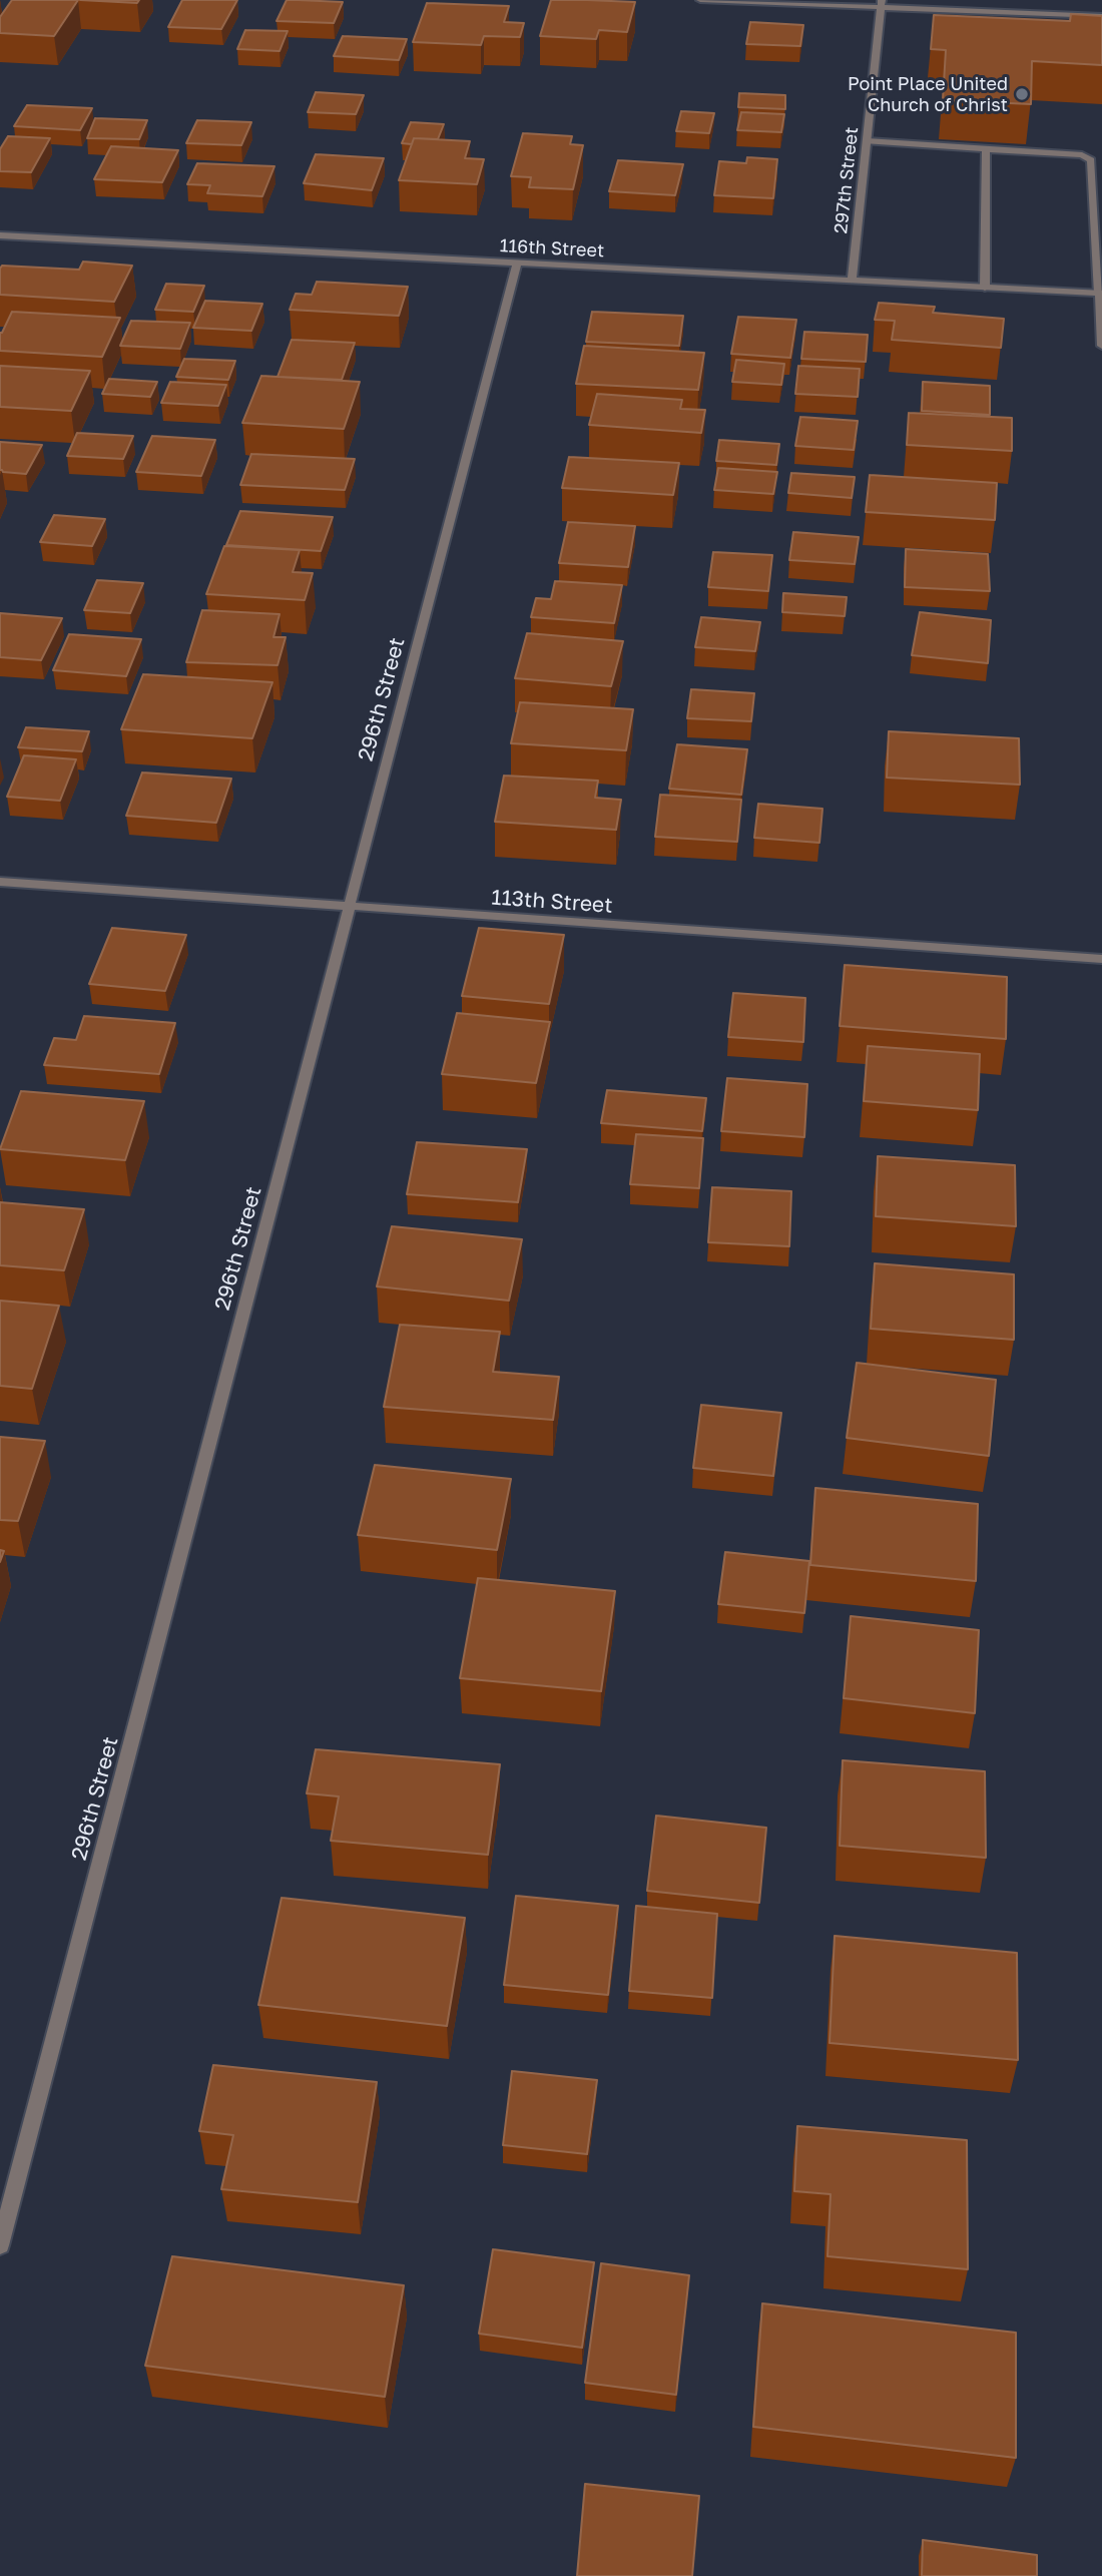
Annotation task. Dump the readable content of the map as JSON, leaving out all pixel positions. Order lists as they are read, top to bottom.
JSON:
{
  "streets": {
    "street": [
      "297th Street",
      "116th Street",
      "296th Street",
      "113th Street"
    ]
  },
  "crossings": [
    ["297th Street", "116th Street"],
    ["116th Street", "296th Street"],
    ["296th Street", "113th Street"]
  ],
  "places": ["Point Place United Church of Christ"]
}
